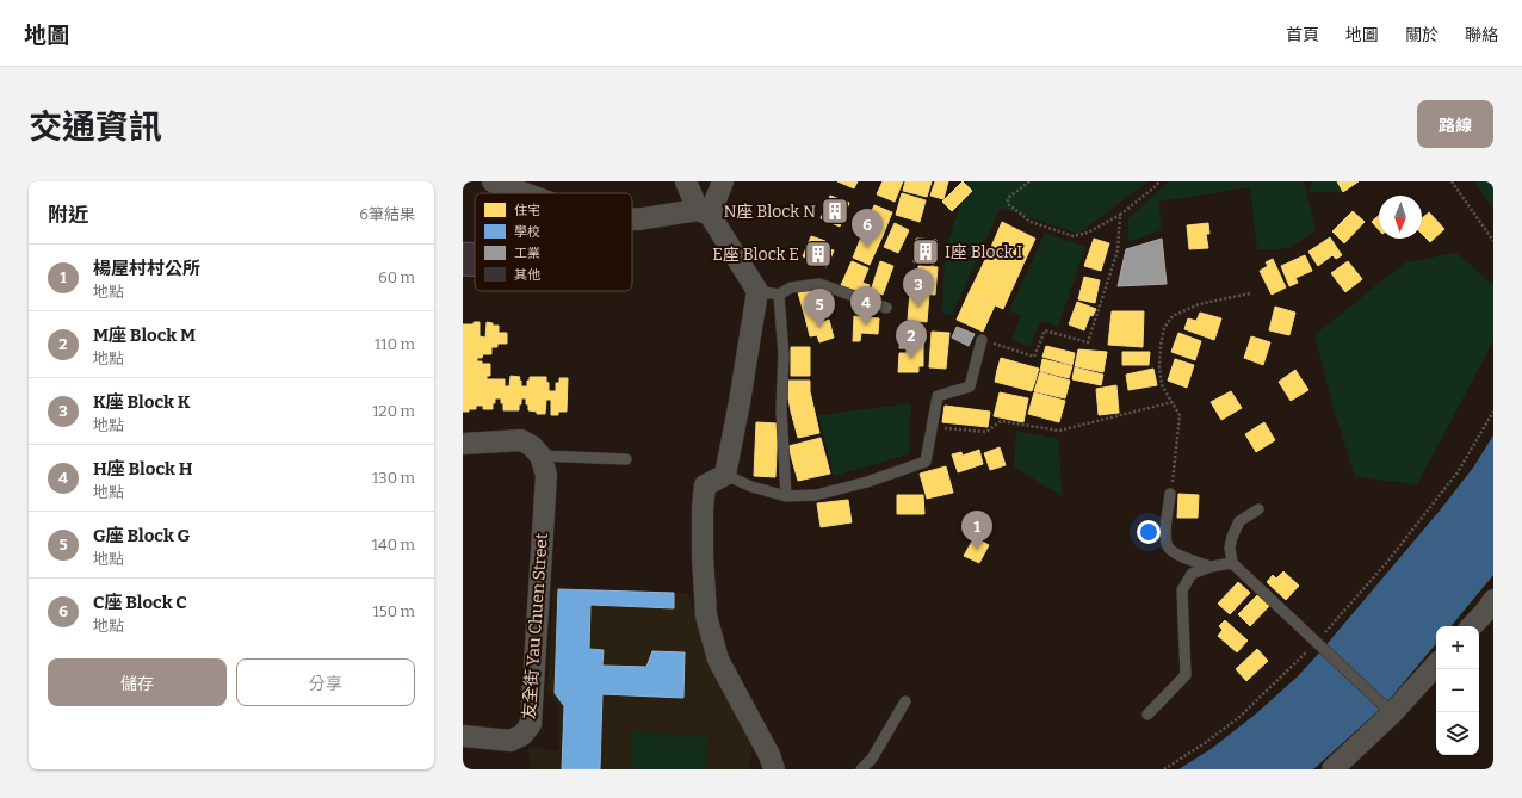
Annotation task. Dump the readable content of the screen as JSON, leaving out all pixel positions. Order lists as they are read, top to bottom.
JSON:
{
  "streets": {
    "street": ["友全街 Yau Chuen Street"]
  },
  "places": {
    "building": ["N座 Block N", "I座 Block I", "E座 Block E"]
  },
  "legend": [
    "住宅",
    "學校",
    "工業",
    "其他"
  ],
  "north": "bottom",
  "page": {
    "header": "地圖",
    "nav": [
      "首頁",
      "地圖",
      "關於",
      "聯絡"
    ],
    "title": "交通資訊",
    "buttons": [
      "路線",
      ["儲存", "分享"]
    ],
    "heading": ["附近", "6筆結果"],
    "pins": [
      "6",
      "3",
      "4",
      "5",
      "2",
      "1"
    ],
    "list": [
      {
        "mark": "1",
        "name": "楊屋村村公所",
        "note": "地點",
        "value": "60 m"
      },
      {
        "mark": "2",
        "name": "M座 Block M",
        "note": "地點",
        "value": "110 m"
      },
      {
        "mark": "3",
        "name": "K座 Block K",
        "note": "地點",
        "value": "120 m"
      },
      {
        "mark": "4",
        "name": "H座 Block H",
        "note": "地點",
        "value": "130 m"
      },
      {
        "mark": "5",
        "name": "G座 Block G",
        "note": "地點",
        "value": "140 m"
      },
      {
        "mark": "6",
        "name": "C座 Block C",
        "note": "地點",
        "value": "150 m"
      }
    ],
    "map_buttons": ["+", "−"]
  }
}
